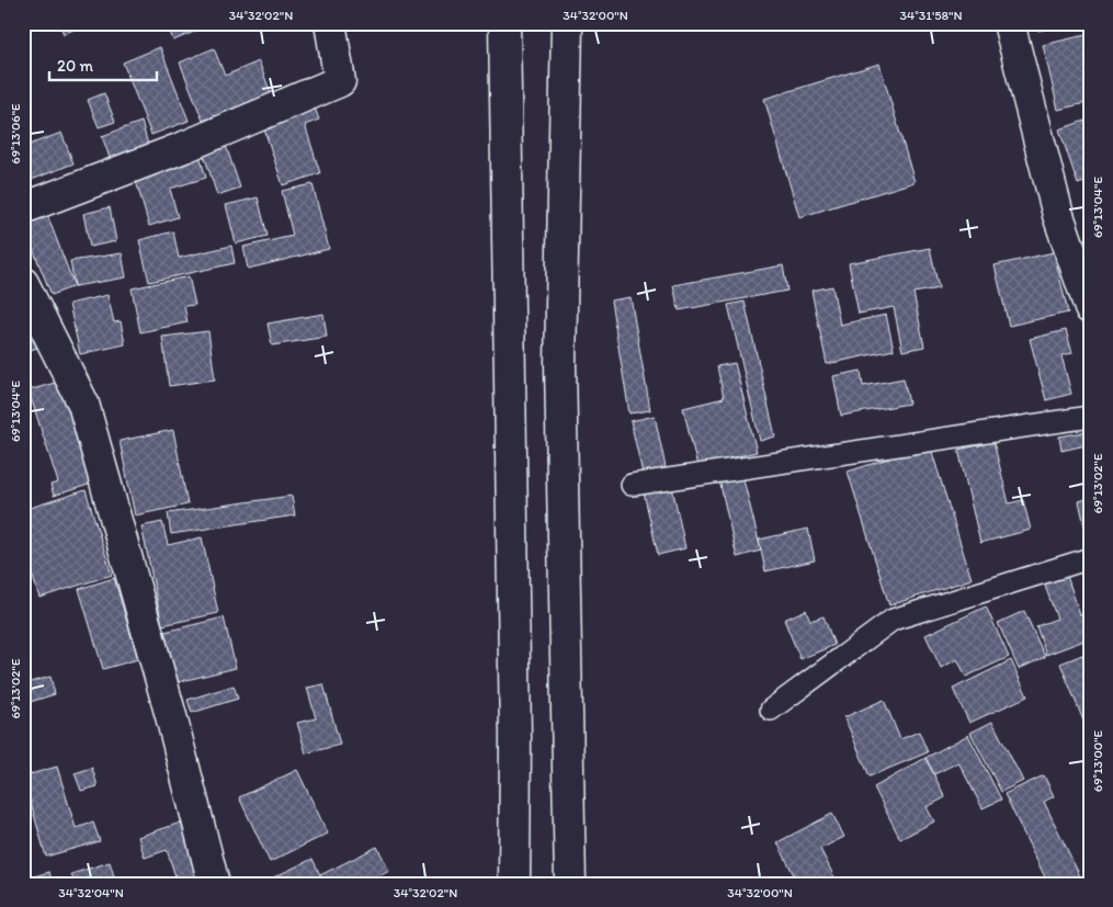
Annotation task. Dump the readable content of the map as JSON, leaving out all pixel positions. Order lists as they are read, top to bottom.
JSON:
{
  "scale_bar": "20 m",
  "coordinates": [
    "34°32'02\"N",
    "34°32'00\"N",
    "34°31'58\"N",
    "69°13'06\"E",
    "69°13'04\"E",
    "69°13'02\"E",
    "69°13'00\"E",
    "34°32'04\"N"
  ]
}
